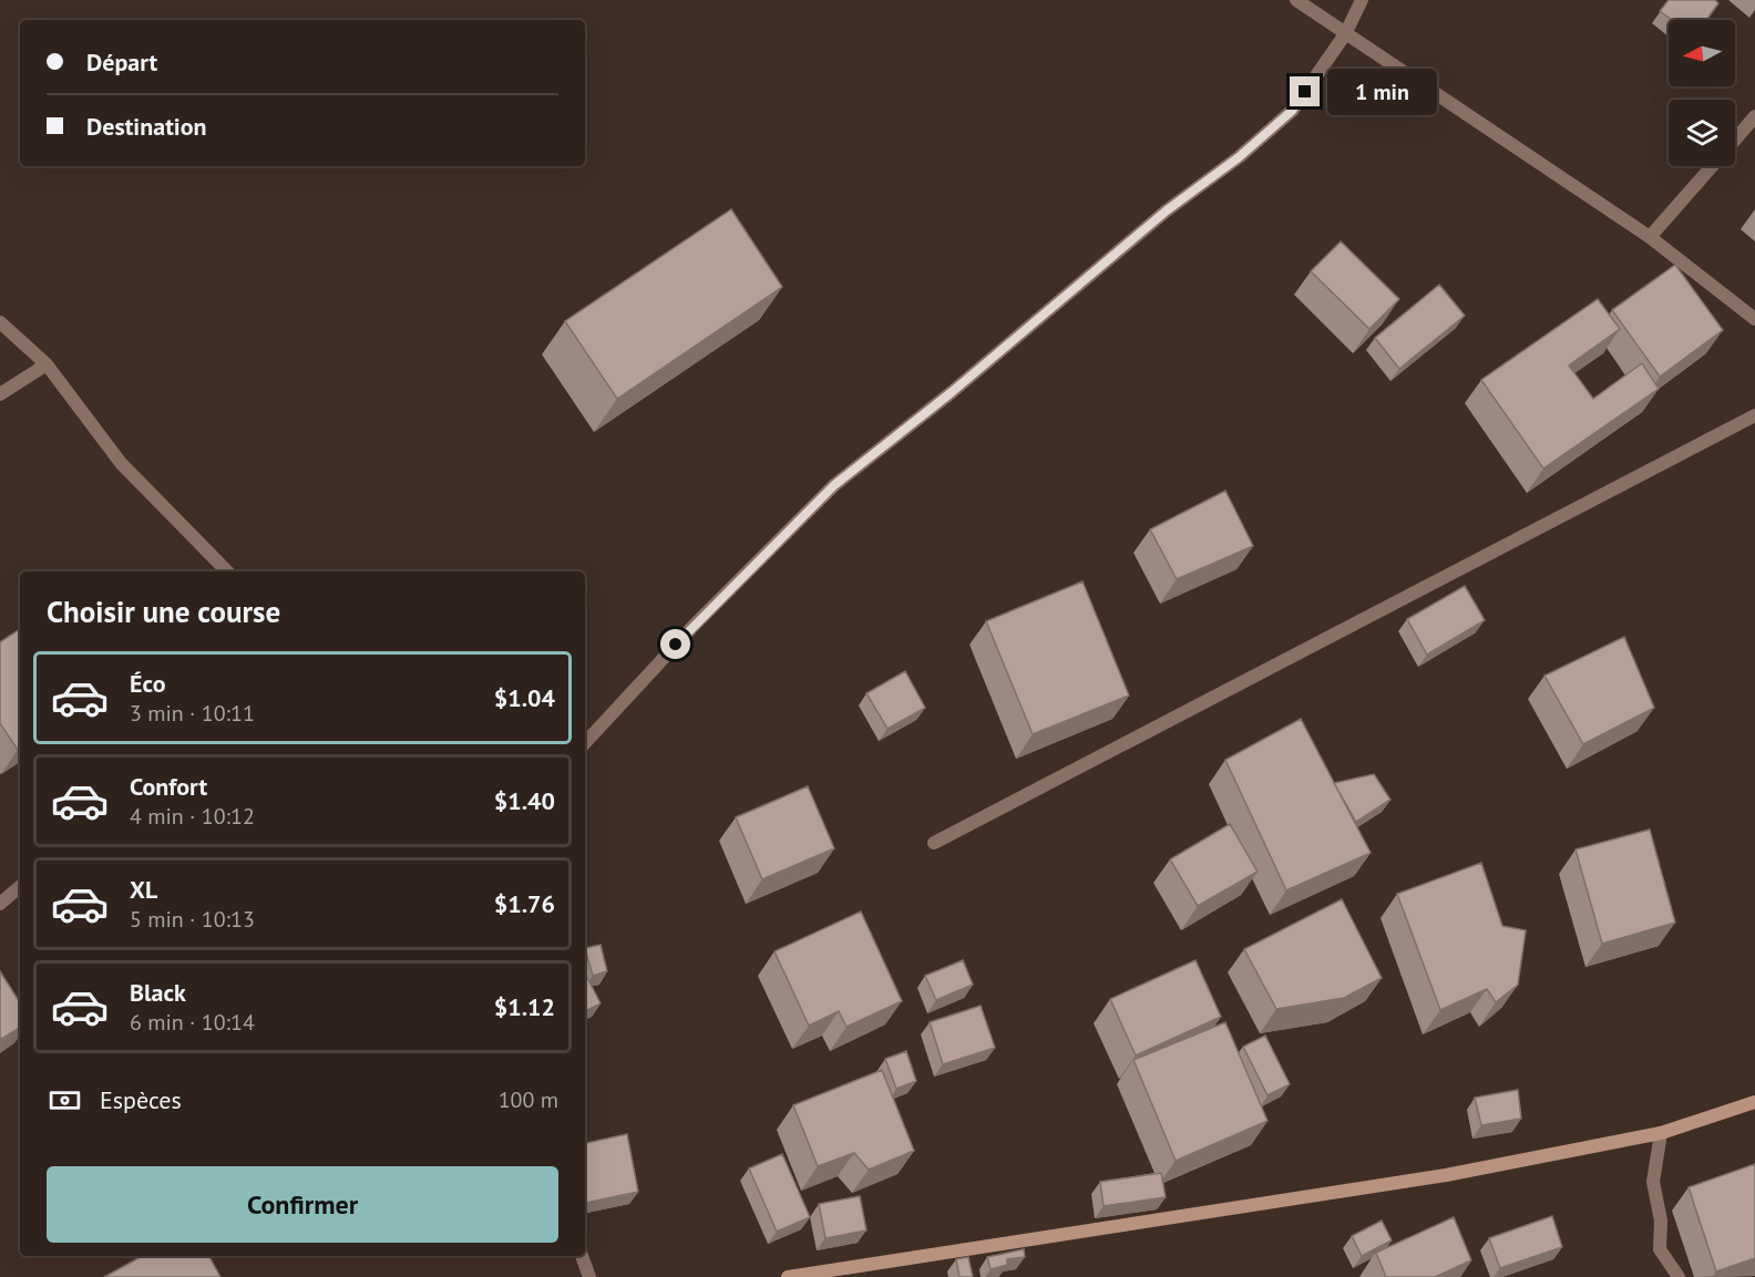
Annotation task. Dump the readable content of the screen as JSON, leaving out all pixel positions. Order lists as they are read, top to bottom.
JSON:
{
  "north": "left",
  "page": {
    "banner": ["Départ", "Destination"],
    "bubble": "1 min",
    "heading": "Choisir une course",
    "list": [
      {
        "name": "Éco",
        "note": "3 min · 10:11",
        "value": "$1.04"
      },
      {
        "name": "Confort",
        "note": "4 min · 10:12",
        "value": "$1.40"
      },
      {
        "name": "XL",
        "note": "5 min · 10:13",
        "value": "$1.76"
      },
      {
        "name": "Black",
        "note": "6 min · 10:14",
        "value": "$1.12"
      }
    ],
    "pay": ["Espèces", "100 m"],
    "buttons": "Confirmer"
  }
}
